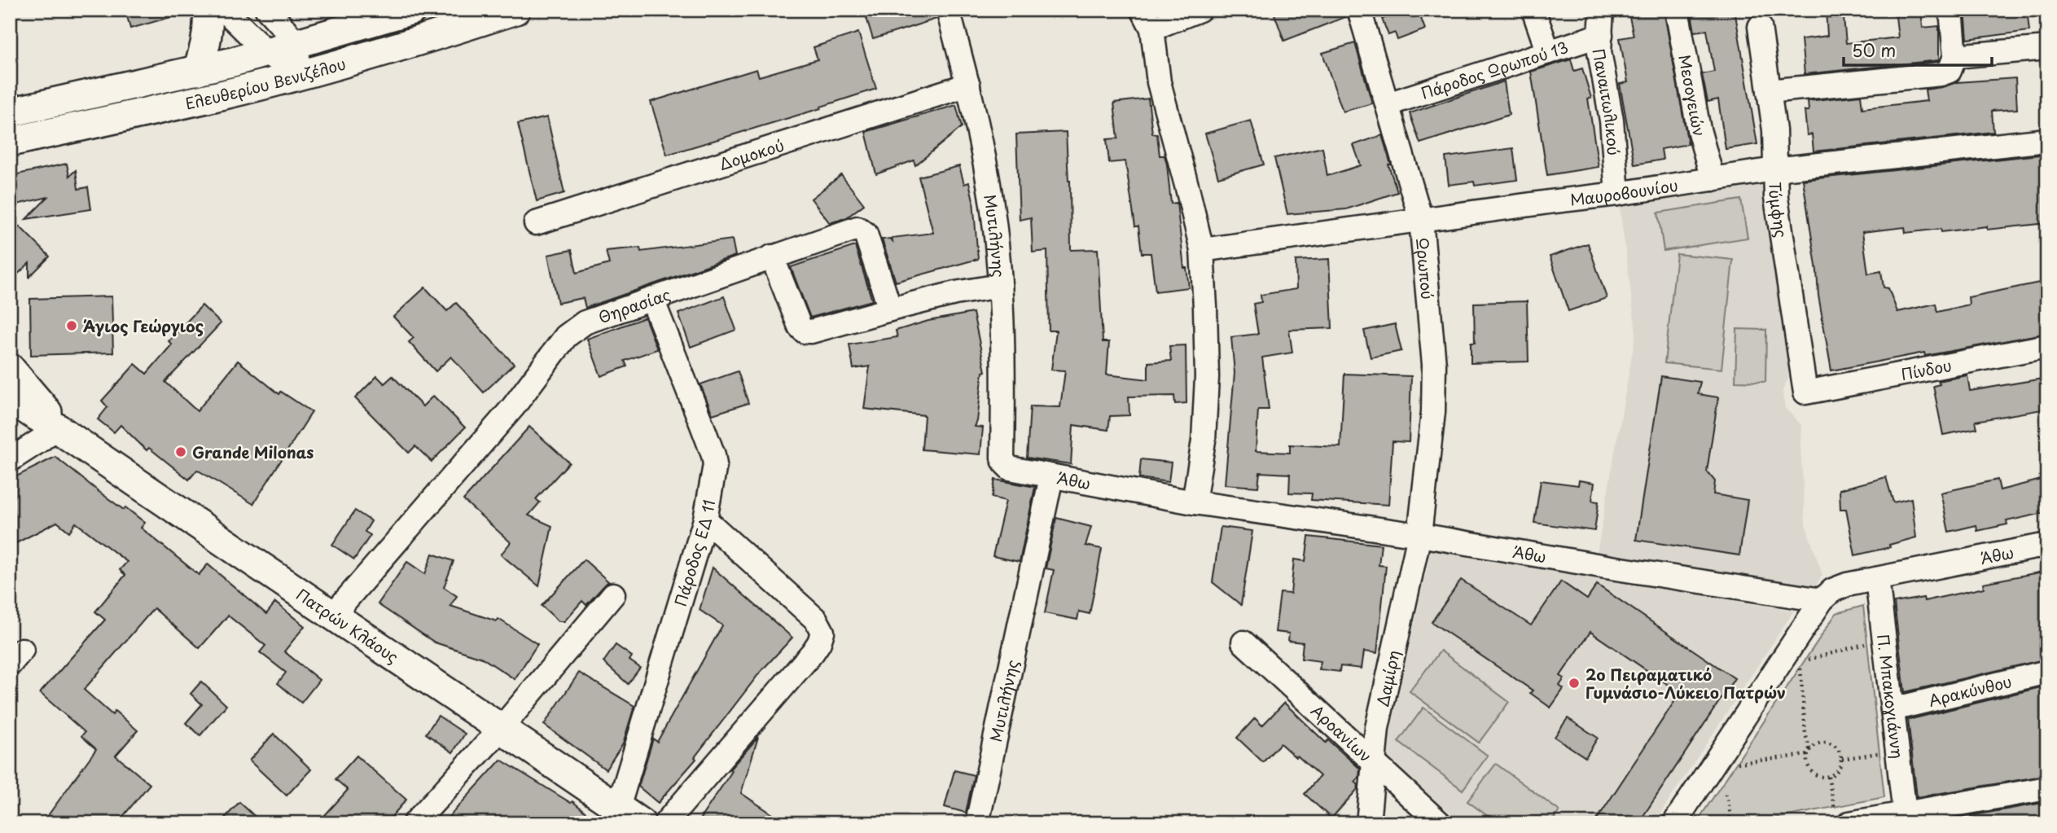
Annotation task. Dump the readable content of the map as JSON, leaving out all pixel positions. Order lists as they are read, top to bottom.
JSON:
{
  "streets": {
    "main road": ["Ελευθερίου Βενιζέλου", "Πατρών Κλάους"],
    "street": [
      "Πάροδος Ωρωπού 13",
      "Μεσογειών",
      "Παναιτωλικού",
      "Δομοκού",
      "Μαυροβουνίου",
      "Τύμφης",
      "Μυτιλήνης",
      "Ωρωπού",
      "Θηρασίας",
      "Πίνδου",
      "Άθω",
      "Πάροδος ΕΔ 11",
      "Δαμίρη",
      "Αρακύνθου",
      "Π. Μπακογιάννη",
      "Αροανίων"
    ]
  },
  "crossings": [
    ["Πάροδος Ωρωπού 13", "Παναιτωλικού"],
    ["Πάροδος Ωρωπού 13", "Ωρωπού"],
    ["Μεσογειών", "Μαυροβουνίου"],
    ["Παναιτωλικού", "Μαυροβουνίου"],
    ["Δομοκού", "Μυτιλήνης"],
    ["Μαυροβουνίου", "Τύμφης"],
    ["Μαυροβουνίου", "Ωρωπού"],
    ["Τύμφης", "Πίνδου"],
    ["Μυτιλήνης", "Άθω"],
    ["Ωρωπού", "Άθω"],
    ["Ωρωπού", "Δαμίρη"],
    ["Θηρασίας", "Πάροδος ΕΔ 11"],
    ["Θηρασίας", "Πατρών Κλάους"],
    ["Άθω", "Δαμίρη"],
    ["Άθω", "Π. Μπακογιάννη"],
    ["Πάροδος ΕΔ 11", "Πατρών Κλάους"],
    ["Δαμίρη", "Αροανίων"],
    ["Αρακύνθου", "Π. Μπακογιάννη"]
  ],
  "places": ["Άγιος Γεώργιος", "Grande Milonas", "2ο Πειραματικό Γυμνάσιο-Λύκειο Πατρών"],
  "scale_bar": "50 m"
}
